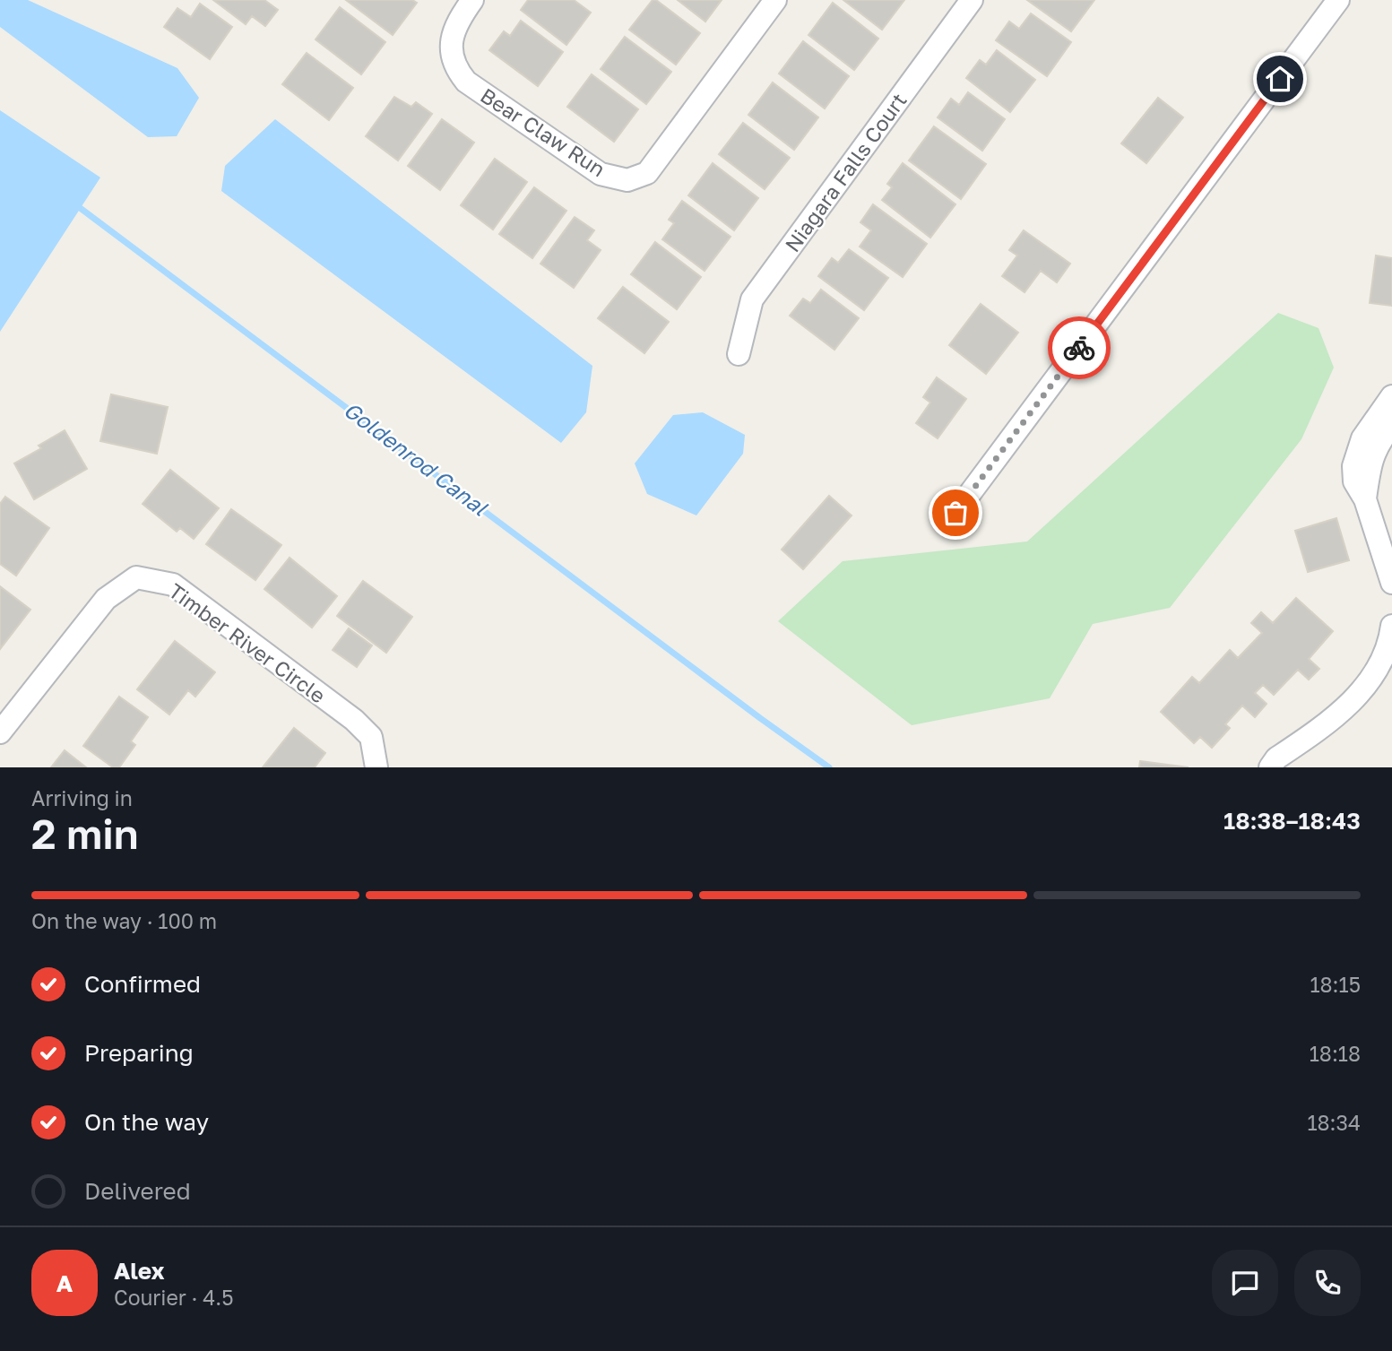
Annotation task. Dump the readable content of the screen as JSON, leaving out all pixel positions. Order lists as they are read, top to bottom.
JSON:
{
  "streets": {
    "street": ["Bear Claw Run", "Niagara Falls Court", "Timber River Circle"]
  },
  "water": ["Goldenrod Canal"],
  "page": {
    "heading": ["2 min", "Arriving in", "18:38–18:43"],
    "panel": ["Alex", "Courier · 4.5"],
    "bar": "On the way · 100 m",
    "list": [
      ["Confirmed", "18:15"],
      ["Preparing", "18:18"],
      ["On the way", "18:34"],
      "Delivered"
    ],
    "round": "A"
  }
}
